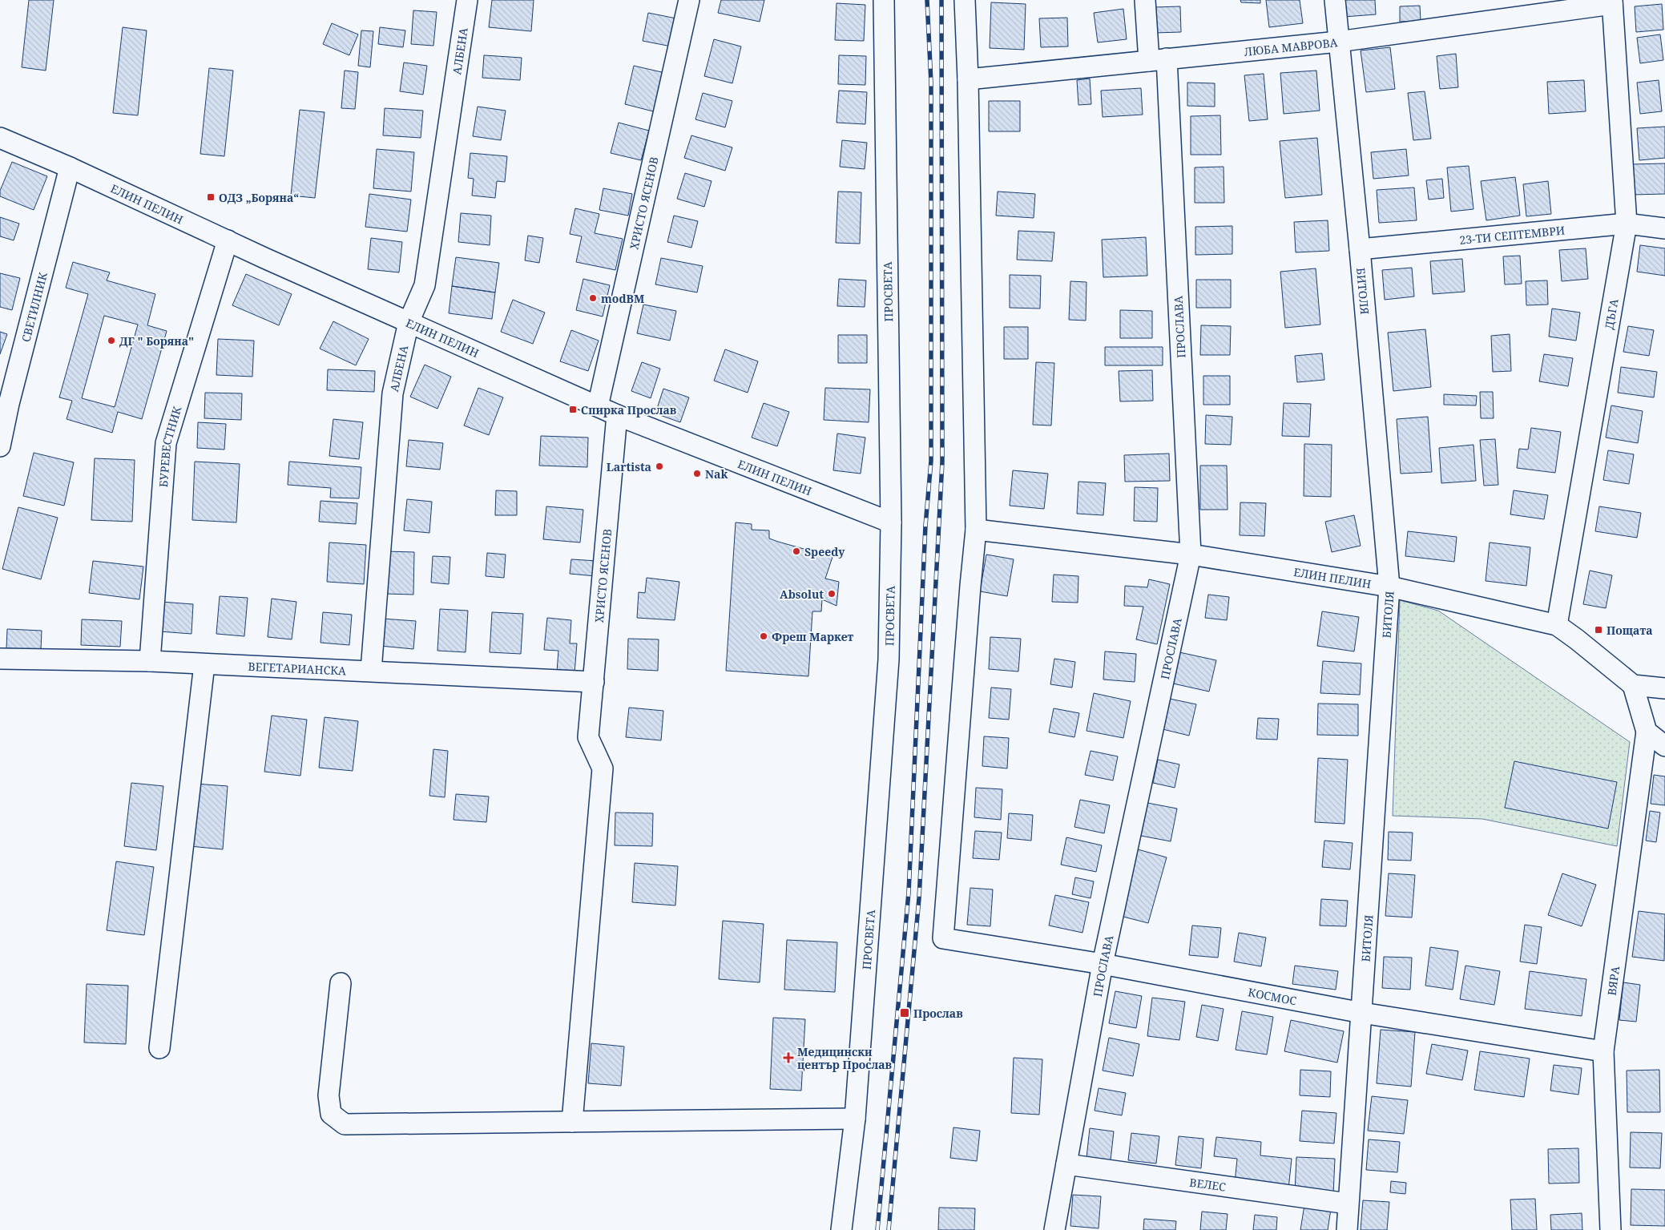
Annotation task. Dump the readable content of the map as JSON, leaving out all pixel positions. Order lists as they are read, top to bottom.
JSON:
{
  "streets": {
    "street": [
      "ЛЮБА МАВРОВА",
      "АЛБЕНА",
      "ХРИСТО ЯСЕНОВ",
      "ЕЛИН ПЕЛИН",
      "23-ТИ СЕПТЕМВРИ",
      "БИТОЛЯ",
      "ПРОСВЕТА",
      "СВЕТИЛНИК",
      "ДЪГА",
      "ПРОСЛАВА",
      "БУРЕВЕСТНИК",
      "ВЕГЕТАРИАНСКА",
      "ВЯРА",
      "КОСМОС",
      "ВЕЛЕС"
    ]
  },
  "crossings": [
    ["ЛЮБА МАВРОВА", "БИТОЛЯ"],
    ["ЛЮБА МАВРОВА", "ДЪГА"],
    ["ЛЮБА МАВРОВА", "ПРОСЛАВА"],
    ["АЛБЕНА", "ЕЛИН ПЕЛИН"],
    ["АЛБЕНА", "ВЕГЕТАРИАНСКА"],
    ["ХРИСТО ЯСЕНОВ", "ЕЛИН ПЕЛИН"],
    ["ХРИСТО ЯСЕНОВ", "ВЕГЕТАРИАНСКА"],
    ["ЕЛИН ПЕЛИН", "БИТОЛЯ"],
    ["ЕЛИН ПЕЛИН", "ПРОСВЕТА"],
    ["ЕЛИН ПЕЛИН", "СВЕТИЛНИК"],
    ["ЕЛИН ПЕЛИН", "ДЪГА"],
    ["ЕЛИН ПЕЛИН", "ПРОСЛАВА"],
    ["ЕЛИН ПЕЛИН", "БУРЕВЕСТНИК"],
    ["ЕЛИН ПЕЛИН", "КОСМОС"],
    ["23-ТИ СЕПТЕМВРИ", "БИТОЛЯ"],
    ["23-ТИ СЕПТЕМВРИ", "ДЪГА"],
    ["БИТОЛЯ", "КОСМОС"],
    ["БИТОЛЯ", "ВЕЛЕС"],
    ["ПРОСЛАВА", "КОСМОС"],
    ["ПРОСЛАВА", "ВЕЛЕС"],
    ["БУРЕВЕСТНИК", "ВЕГЕТАРИАНСКА"],
    ["ВЯРА", "КОСМОС"]
  ],
  "places": {
    "transit": [
      "ОДЗ „Боряна“",
      "Спирка Прослав",
      "Пощата",
      "Прослав"
    ],
    "other": [
      "modBM",
      "ДГ \" Боряна\"",
      "Lartista",
      "Nak",
      "Speedy",
      "Absolut",
      "Фреш Маркет"
    ],
    "health": ["Медицински център Прослав"]
  }
}
